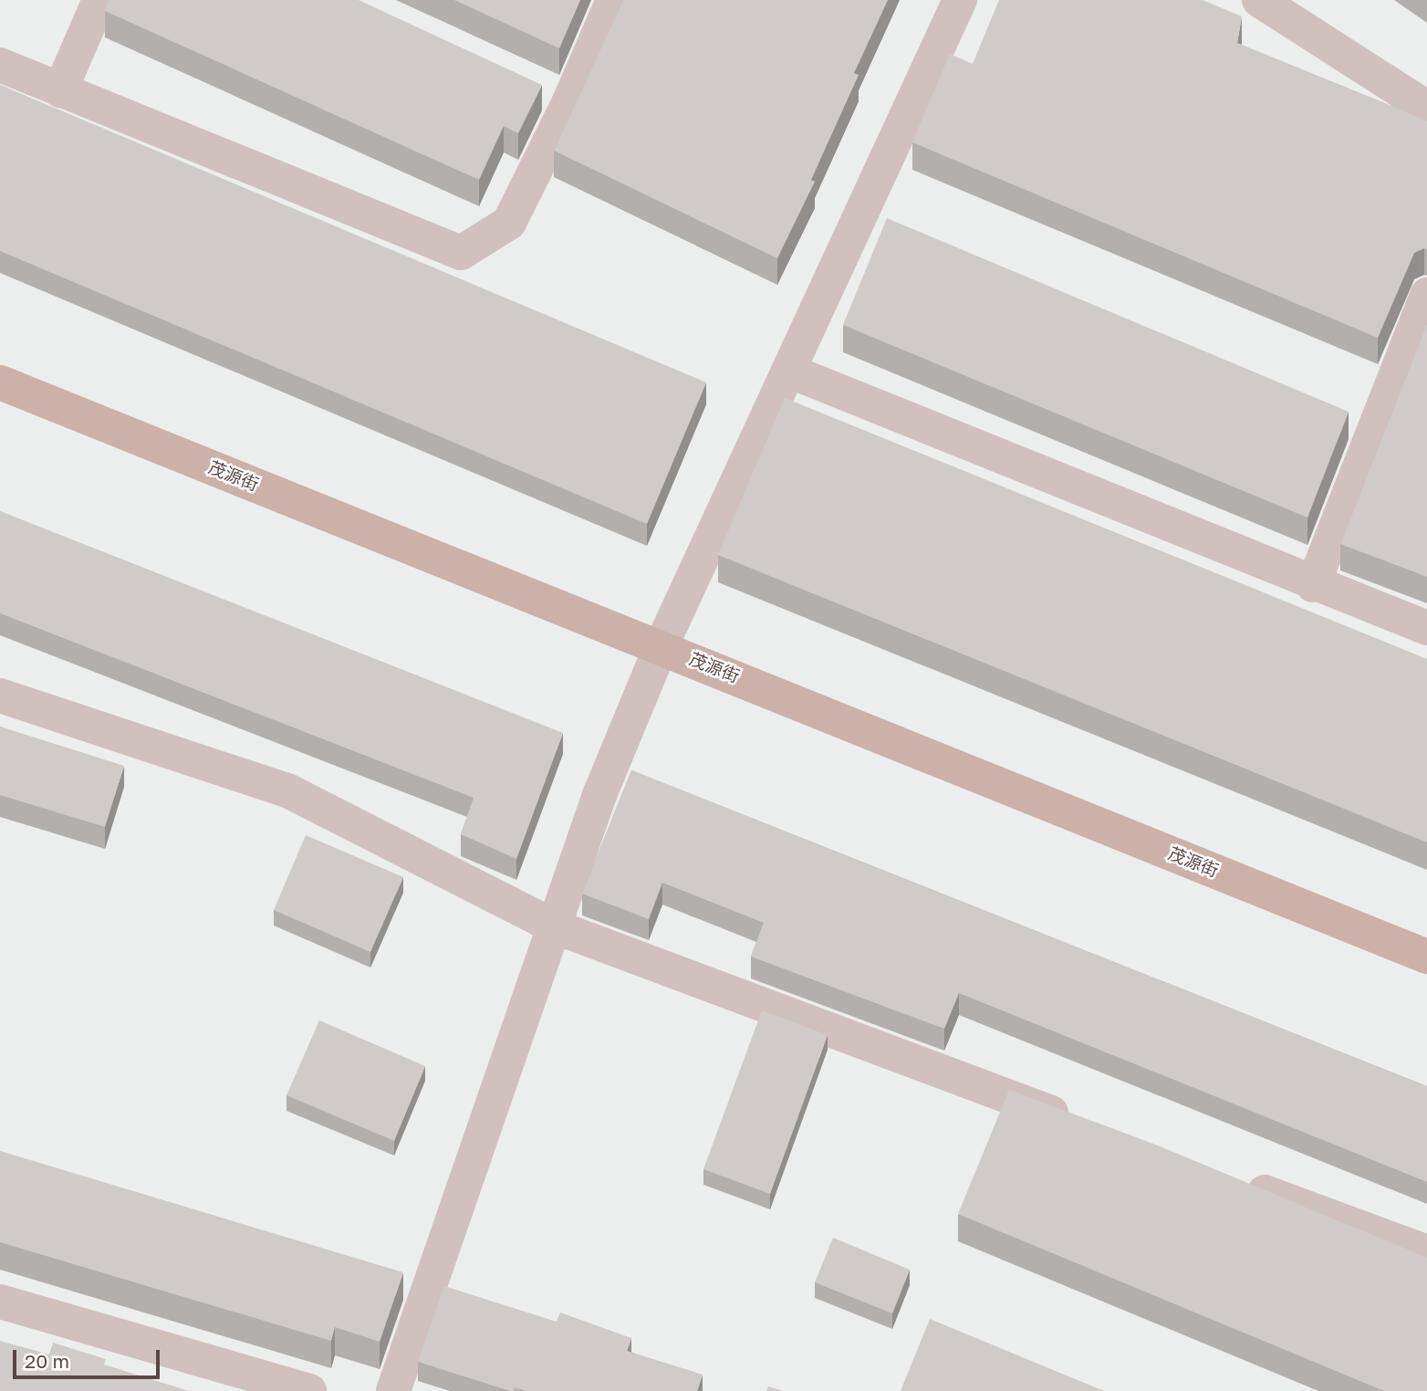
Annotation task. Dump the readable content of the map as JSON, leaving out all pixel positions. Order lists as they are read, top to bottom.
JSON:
{
  "streets": {
    "main road": ["茂源街"]
  },
  "scale_bar": "20 m"
}
